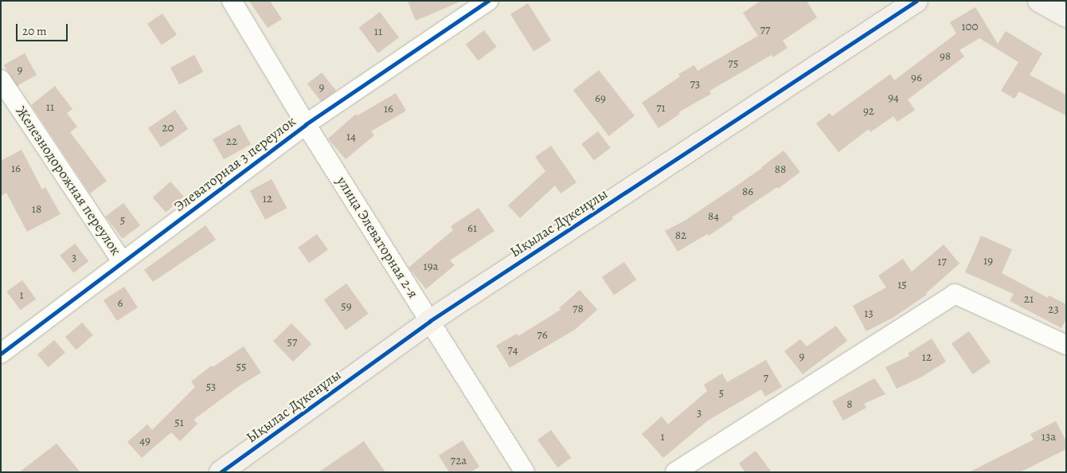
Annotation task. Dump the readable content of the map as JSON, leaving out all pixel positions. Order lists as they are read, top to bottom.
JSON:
{
  "streets": {
    "street": [
      "Элеваторная 3 переулок",
      "Железнодорожная переулок",
      "Ықылас Дүкенұлы",
      "улица Элеваторная 2-я"
    ]
  },
  "crossings": [
    ["Элеваторная 3 переулок", "Железнодорожная переулок"],
    ["Элеваторная 3 переулок", "улица Элеваторная 2-я"],
    ["Ықылас Дүкенұлы", "улица Элеваторная 2-я"]
  ],
  "house_numbers": [
    "100",
    "77",
    "11",
    "98",
    "75",
    "9",
    "96",
    "73",
    "9",
    "94",
    "69",
    "11",
    "71",
    "16",
    "92",
    "20",
    "14",
    "22",
    "16",
    "88",
    "86",
    "12",
    "18",
    "84",
    "5",
    "61",
    "82",
    "3",
    "19",
    "17",
    "19а",
    "15",
    "1",
    "21",
    "6",
    "59",
    "78",
    "23",
    "13",
    "76",
    "57",
    "74",
    "9",
    "12",
    "55",
    "7",
    "53",
    "5",
    "8",
    "3",
    "51",
    "1",
    "13а",
    "49",
    "72а"
  ],
  "scale_bar": "20 m"
}
